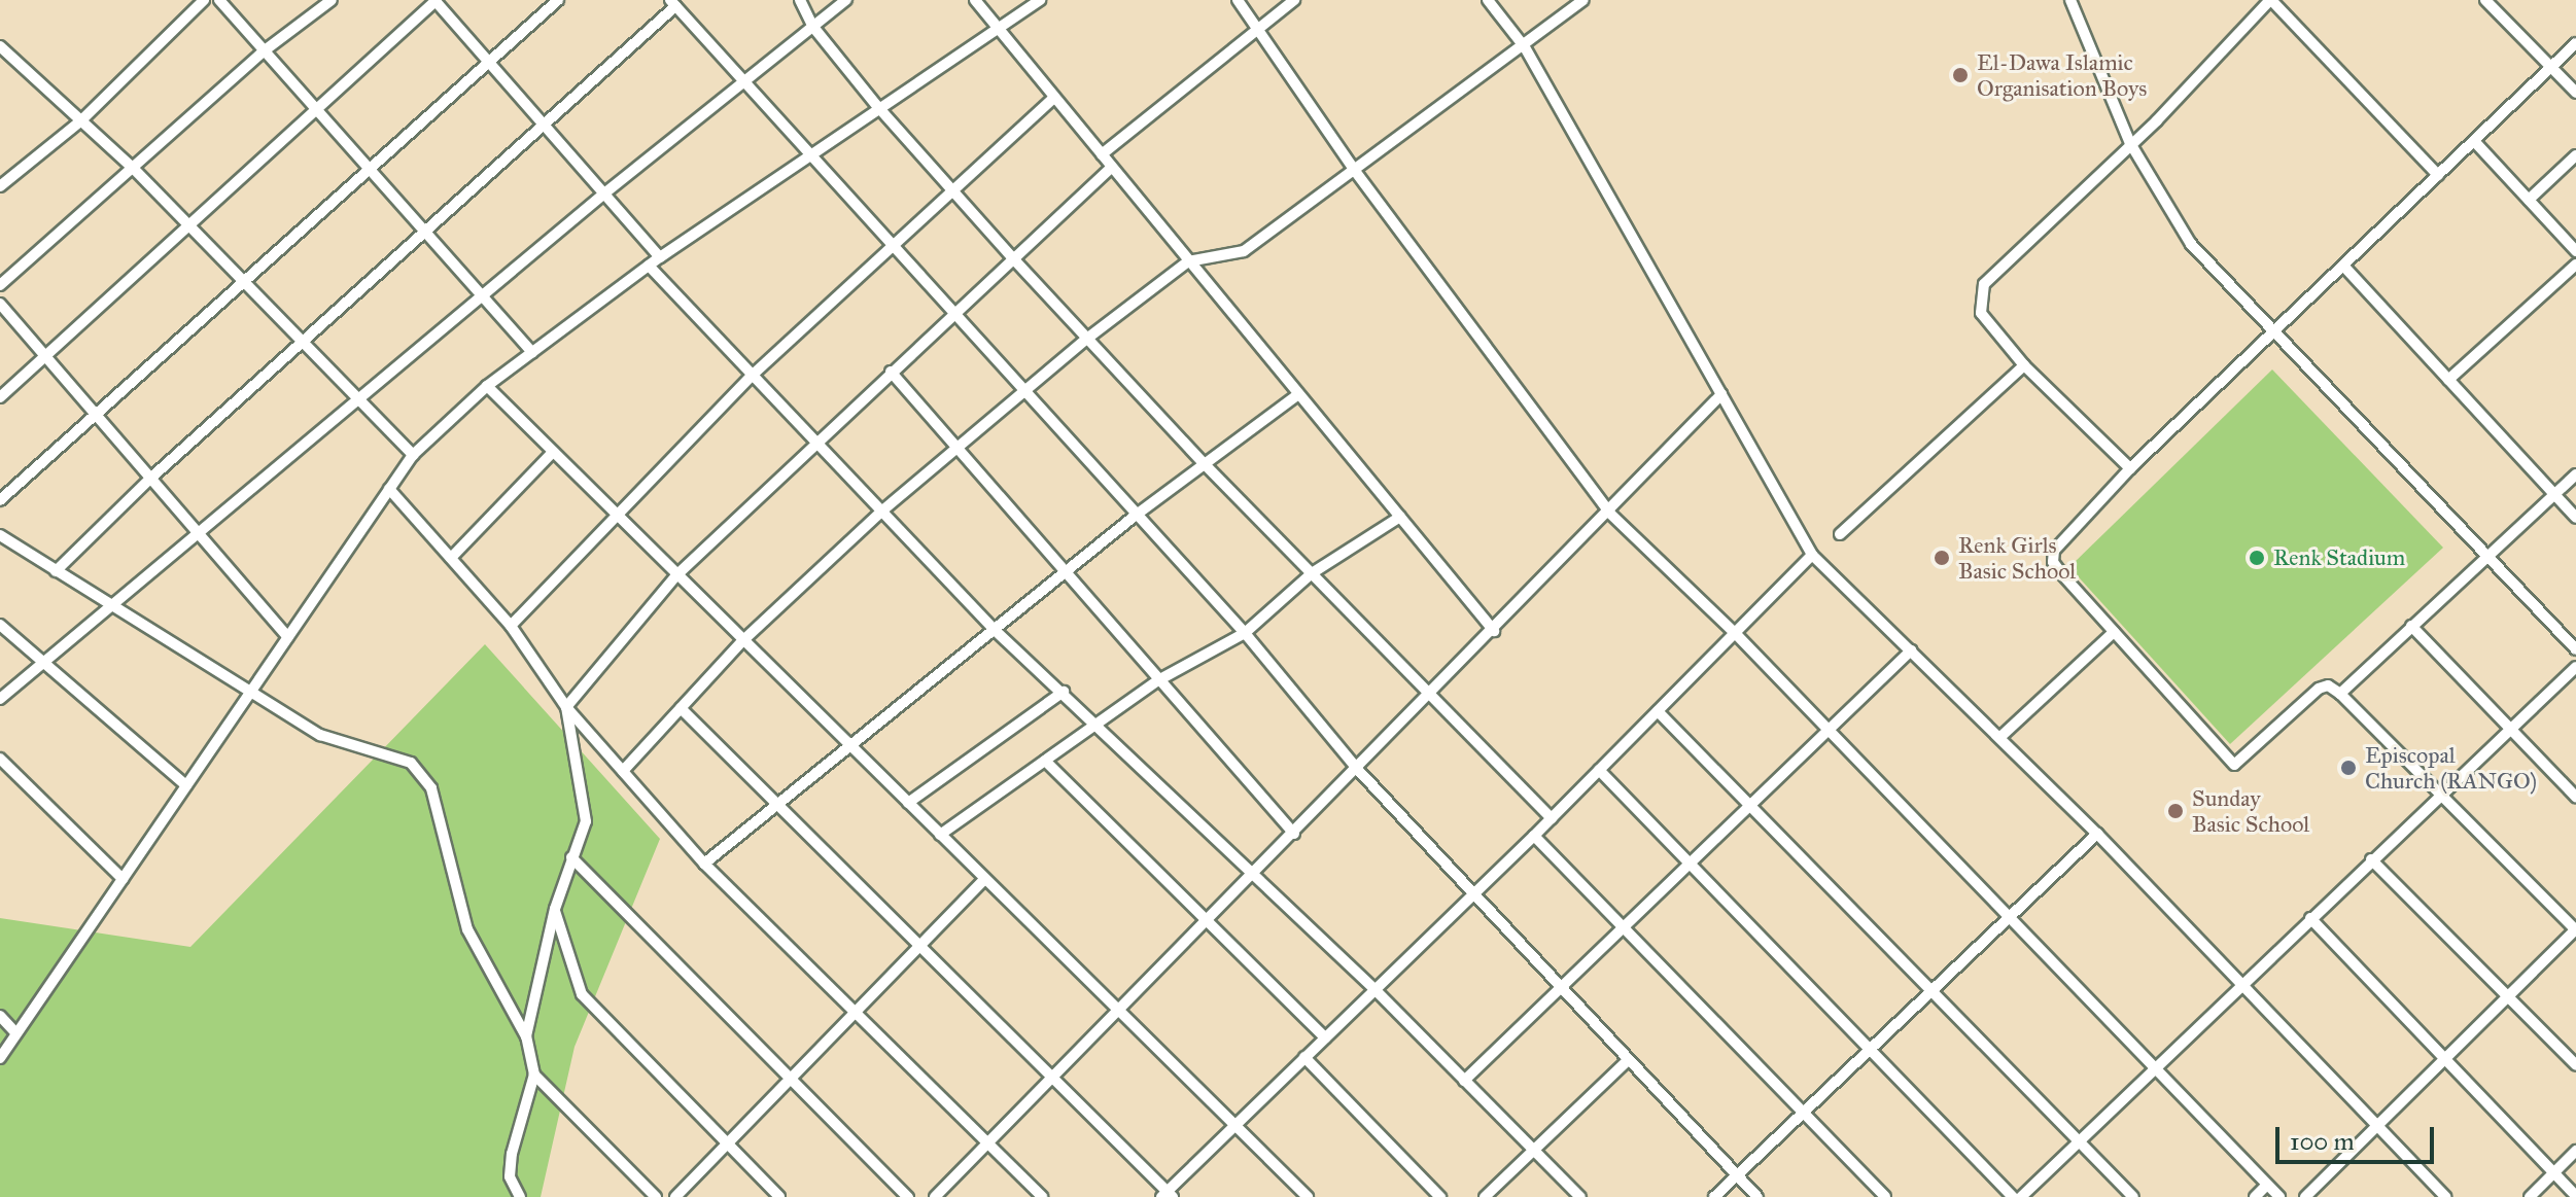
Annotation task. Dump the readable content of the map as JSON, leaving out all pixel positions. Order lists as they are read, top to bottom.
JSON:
{
  "places": [
    "El-Dawa Islamic Organisation Boys",
    "Renk Girls Basic School",
    "Renk Stadium",
    "Episcopal Church (RANGO)",
    "Sunday Basic School"
  ],
  "scale_bar": "100 m"
}
